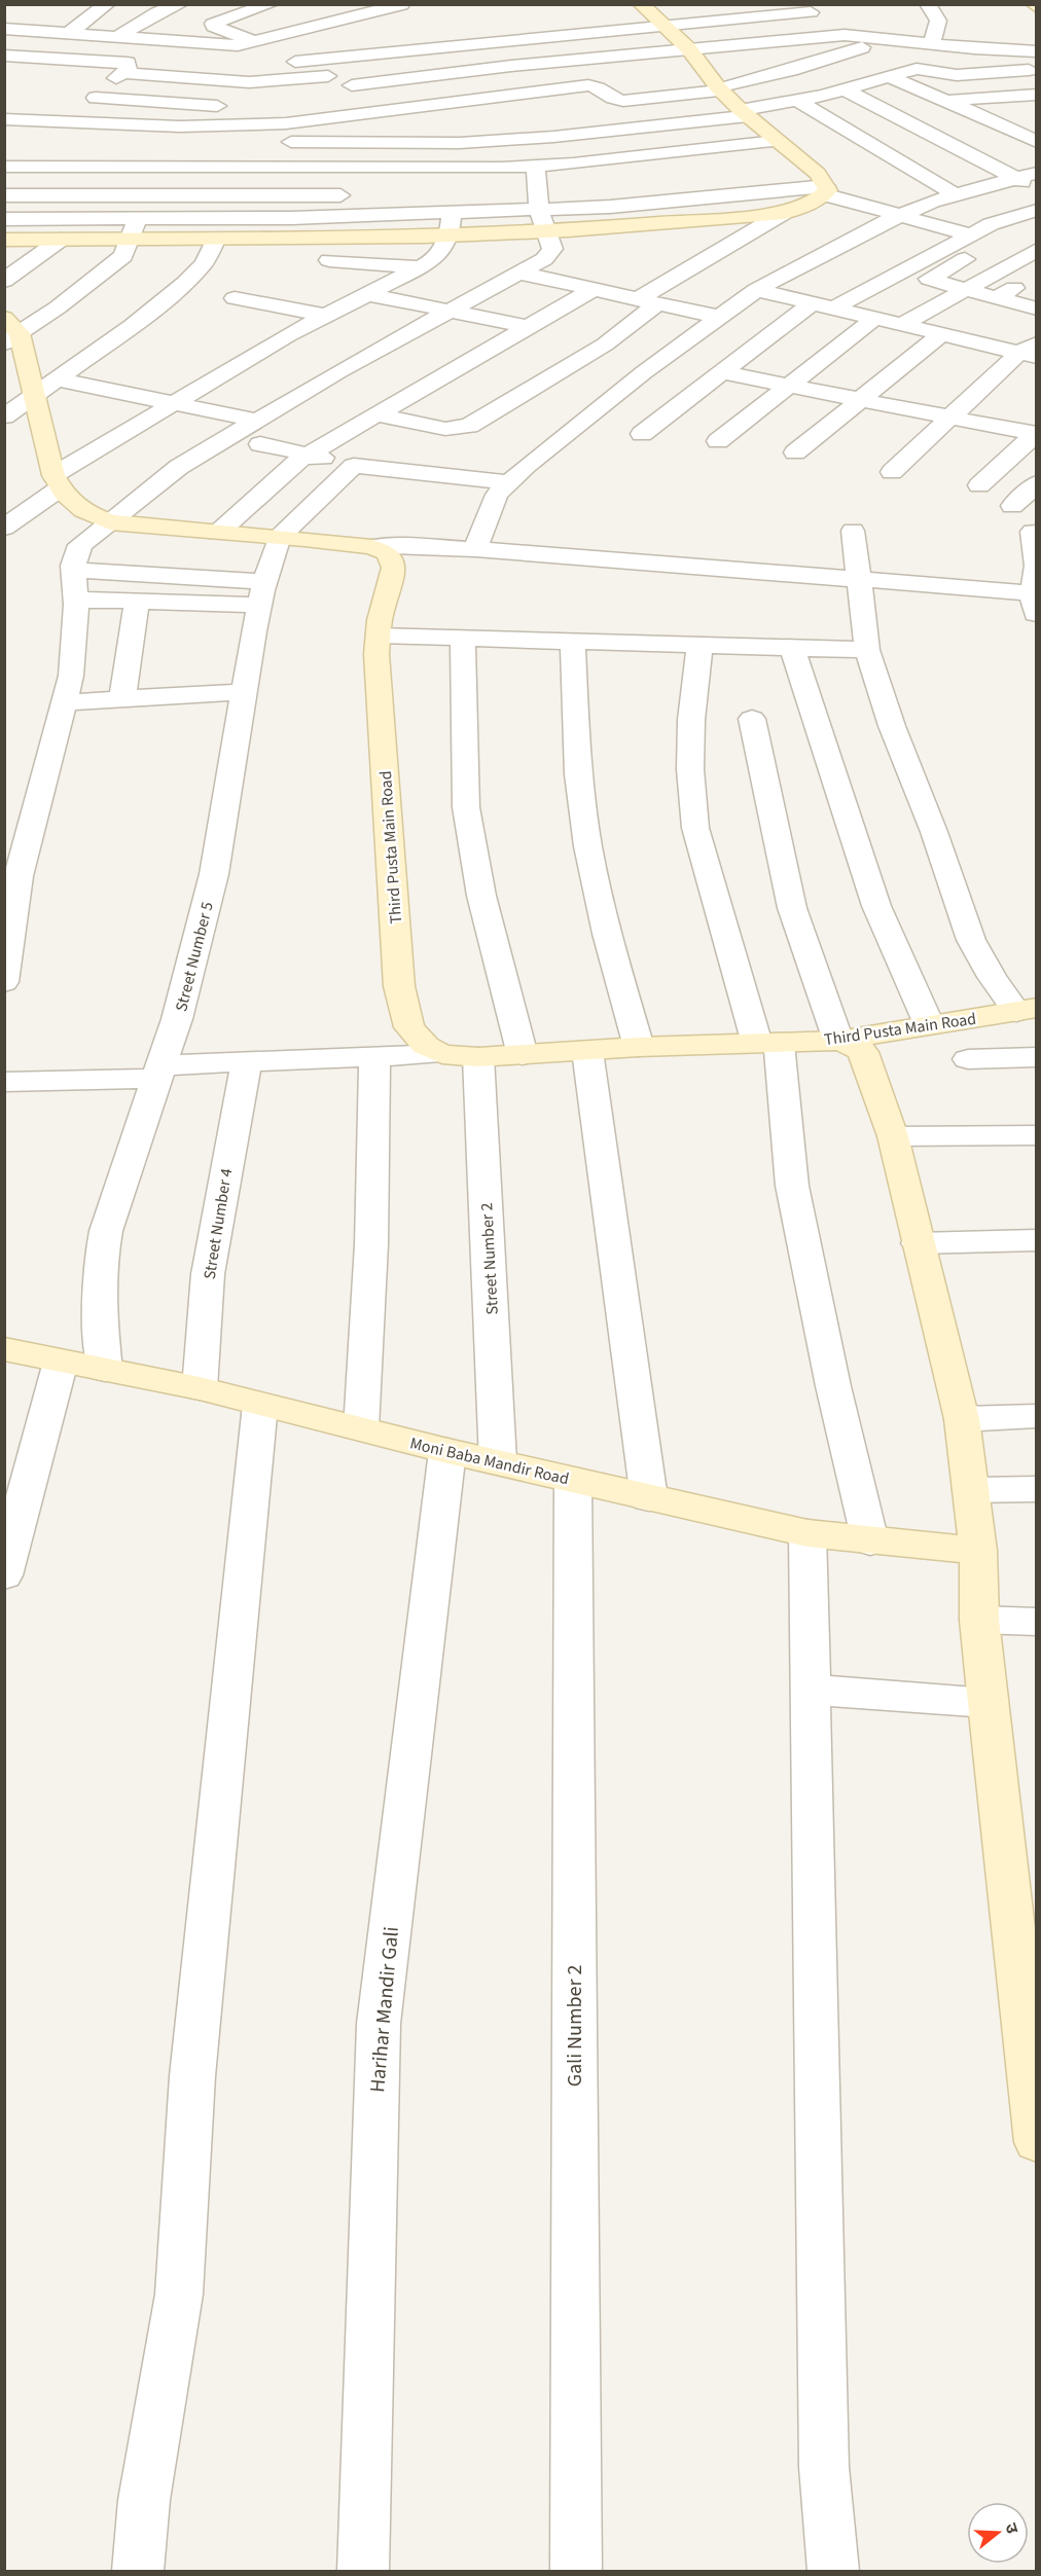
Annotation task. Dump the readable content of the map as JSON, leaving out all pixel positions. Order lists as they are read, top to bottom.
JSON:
{
  "streets": {
    "street": [
      "Third Pusta Main Road",
      "Street Number 5",
      "Street Number 4",
      "Street Number 2",
      "Moni Baba Mandir Road",
      "Harihar Mandir Gali",
      "Gali Number 2"
    ]
  },
  "crossings": [
    ["Third Pusta Main Road", "Street Number 2"],
    ["Street Number 5", "Moni Baba Mandir Road"],
    ["Street Number 4", "Moni Baba Mandir Road"],
    ["Street Number 2", "Moni Baba Mandir Road"],
    ["Moni Baba Mandir Road", "Harihar Mandir Gali"],
    ["Moni Baba Mandir Road", "Gali Number 2"]
  ],
  "north": "right"
}
